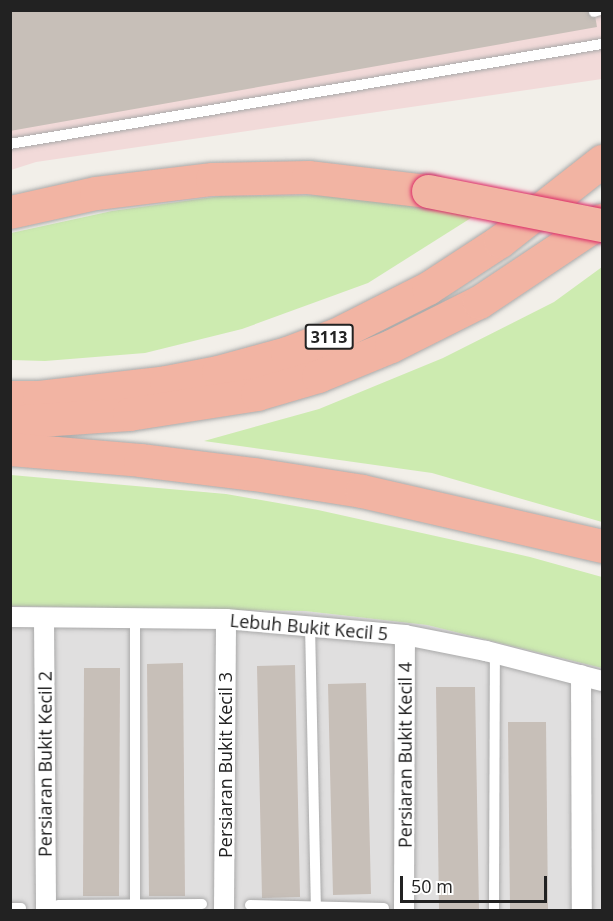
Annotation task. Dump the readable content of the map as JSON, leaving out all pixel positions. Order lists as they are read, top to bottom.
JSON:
{
  "streets": {
    "highway": ["3113"],
    "street": [
      "Lebuh Bukit Kecil 5",
      "Persiaran Bukit Kecil 4",
      "Persiaran Bukit Kecil 2",
      "Persiaran Bukit Kecil 3"
    ]
  },
  "crossings": [
    ["Lebuh Bukit Kecil 5", "Persiaran Bukit Kecil 4"],
    ["Lebuh Bukit Kecil 5", "Persiaran Bukit Kecil 2"],
    ["Lebuh Bukit Kecil 5", "Persiaran Bukit Kecil 3"]
  ],
  "scale_bar": "50 m"
}
